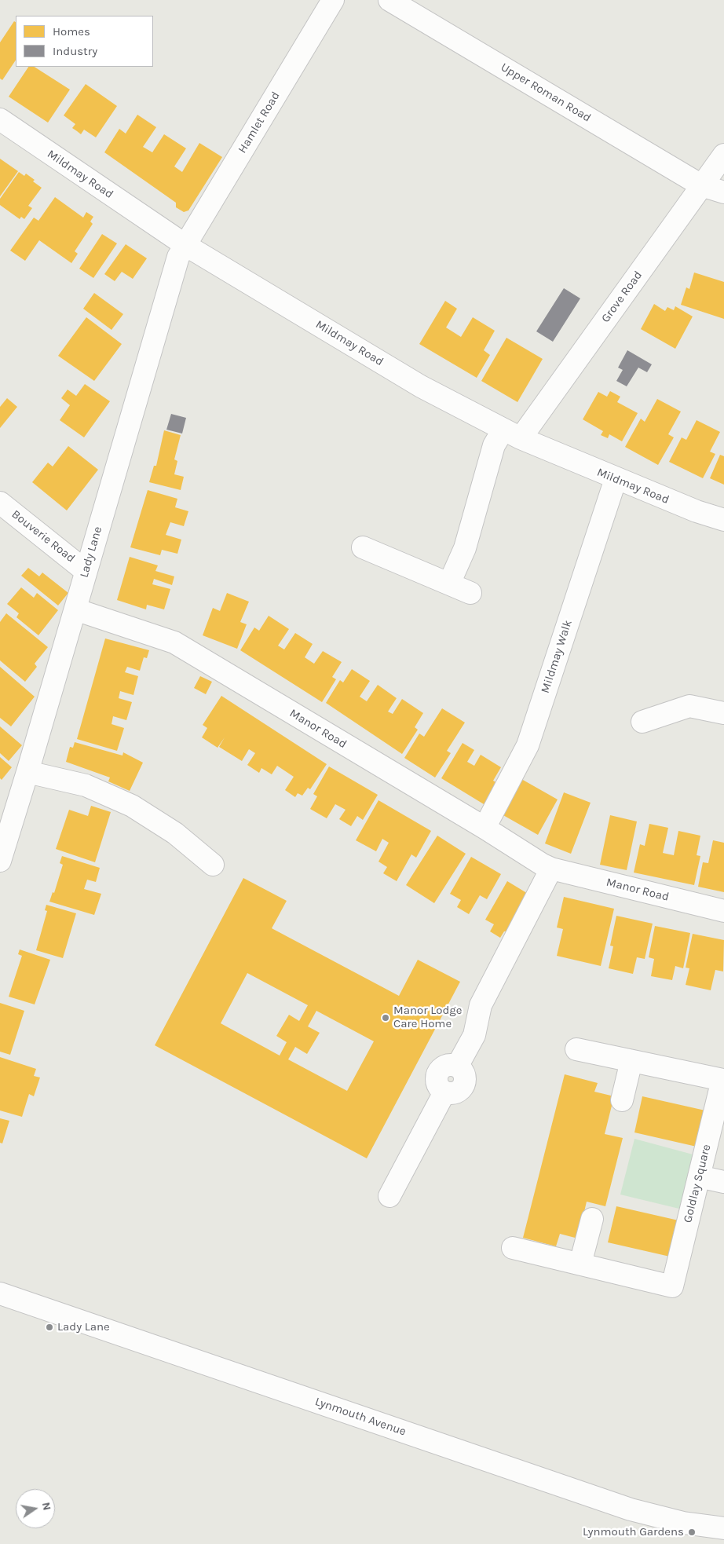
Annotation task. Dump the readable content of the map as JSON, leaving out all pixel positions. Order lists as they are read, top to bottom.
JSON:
{
  "streets": {
    "street": [
      "Upper Roman Road",
      "Hamlet Road",
      "Mildmay Road",
      "Grove Road",
      "Bouverie Road",
      "Lady Lane",
      "Mildmay Walk",
      "Manor Road",
      "Goldlay Square",
      "Lynmouth Avenue"
    ]
  },
  "crossings": [
    ["Upper Roman Road", "Grove Road"],
    ["Hamlet Road", "Mildmay Road"],
    ["Hamlet Road", "Lady Lane"],
    ["Mildmay Road", "Grove Road"],
    ["Mildmay Road", "Lady Lane"],
    ["Mildmay Road", "Mildmay Walk"],
    ["Bouverie Road", "Lady Lane"],
    ["Lady Lane", "Manor Road"],
    ["Mildmay Walk", "Manor Road"]
  ],
  "places": ["Manor Lodge Care Home", "Lady Lane", "Lynmouth Gardens"],
  "legend": ["Homes", "Industry"],
  "north": "right"
}
